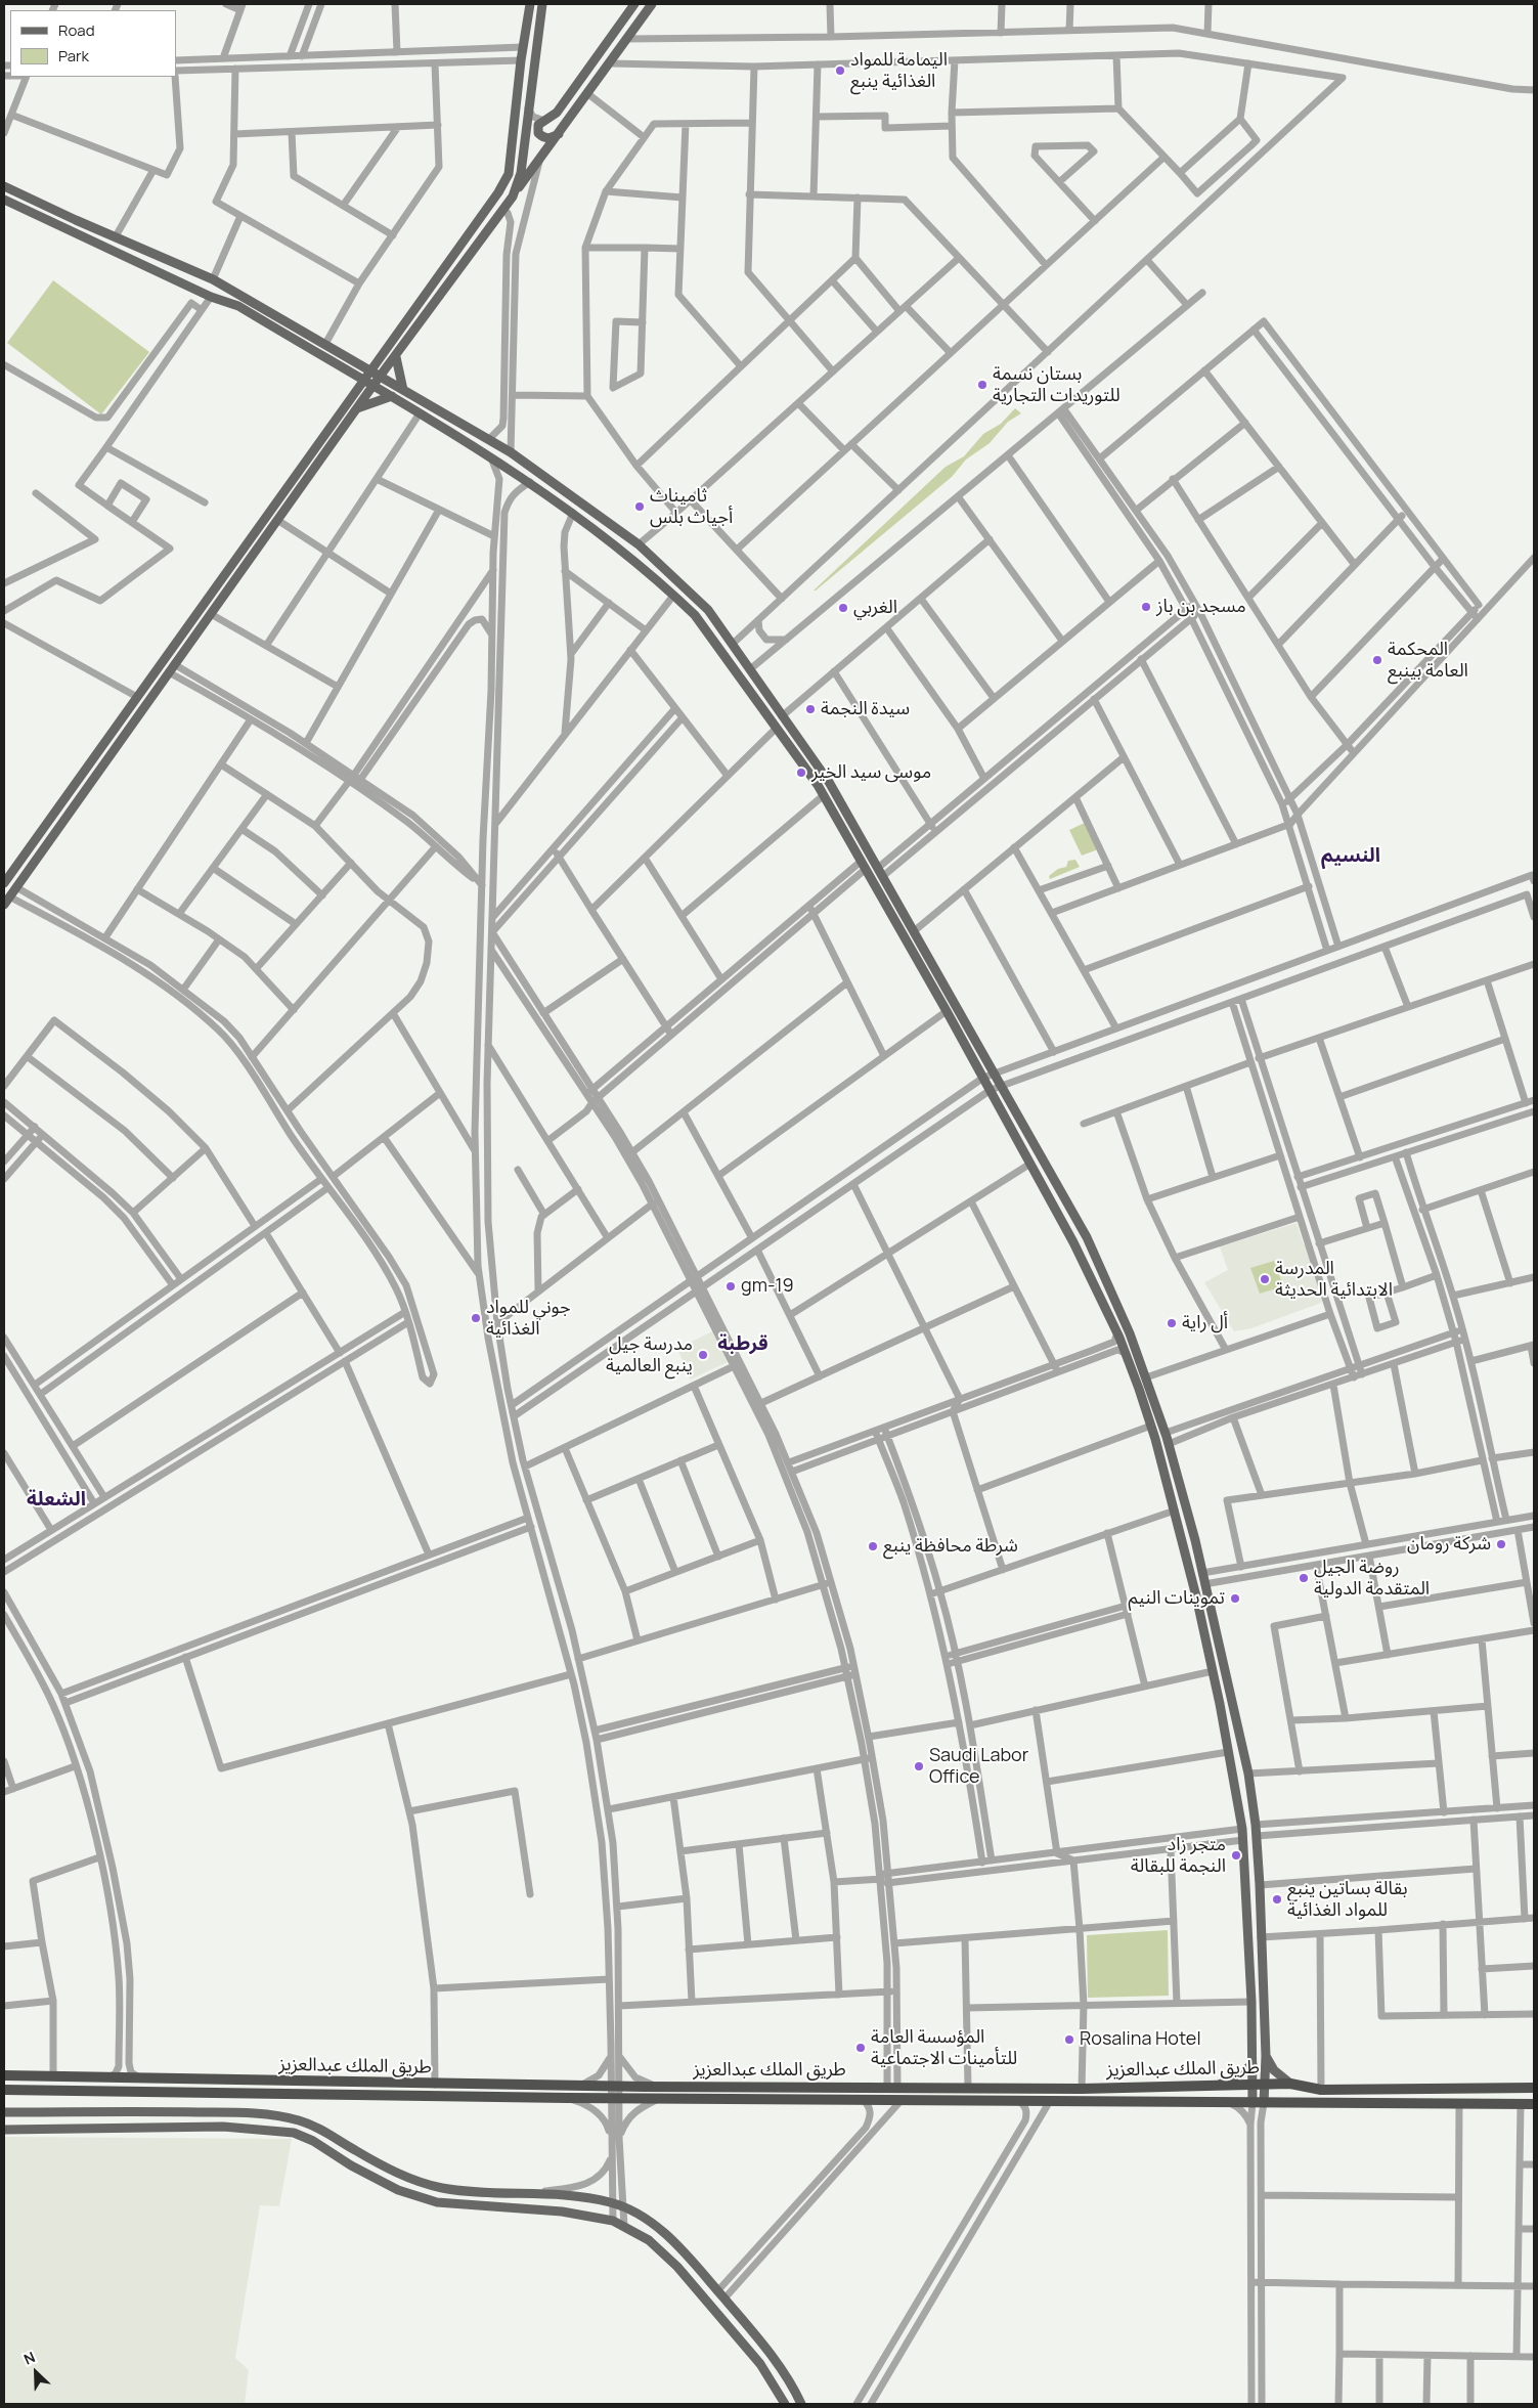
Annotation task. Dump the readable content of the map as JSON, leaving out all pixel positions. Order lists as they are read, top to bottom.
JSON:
{
  "streets": {
    "highway": ["طريق الملك عبدالعزيز"]
  },
  "districts": ["النسيم", "قرطبة", "الشعلة"],
  "places": [
    "اليمامة للمواد الغذائية ينبع",
    "بستان نسمة للتوريدات التجارية",
    "ثاميناث أجياث بلس",
    "مسجد بن باز",
    "الغربي",
    "المحكمة العامة بينبع",
    "سيدة النجمة",
    "موسى سيد الخير",
    "المدرسة الابتدائية الحديثة",
    "gm-19",
    "جوني للمواد الغذائية",
    "أل راية",
    "مدرسة جيل ينبع العالمية",
    "شركة رومان",
    "شرطة محافظة ينبع",
    "روضة الجيل المتقدمة الدولية",
    "تموينات النيم",
    "Saudi Labor Office",
    "متجر زاد النجمة للبقالة",
    "بقالة بساتين ينبع للمواد الغذائية",
    "Rosalina Hotel",
    "المؤسسة العامة للتأمينات الاجتماعية"
  ],
  "legend": ["Road", "Park"],
  "north": "top left"
}
